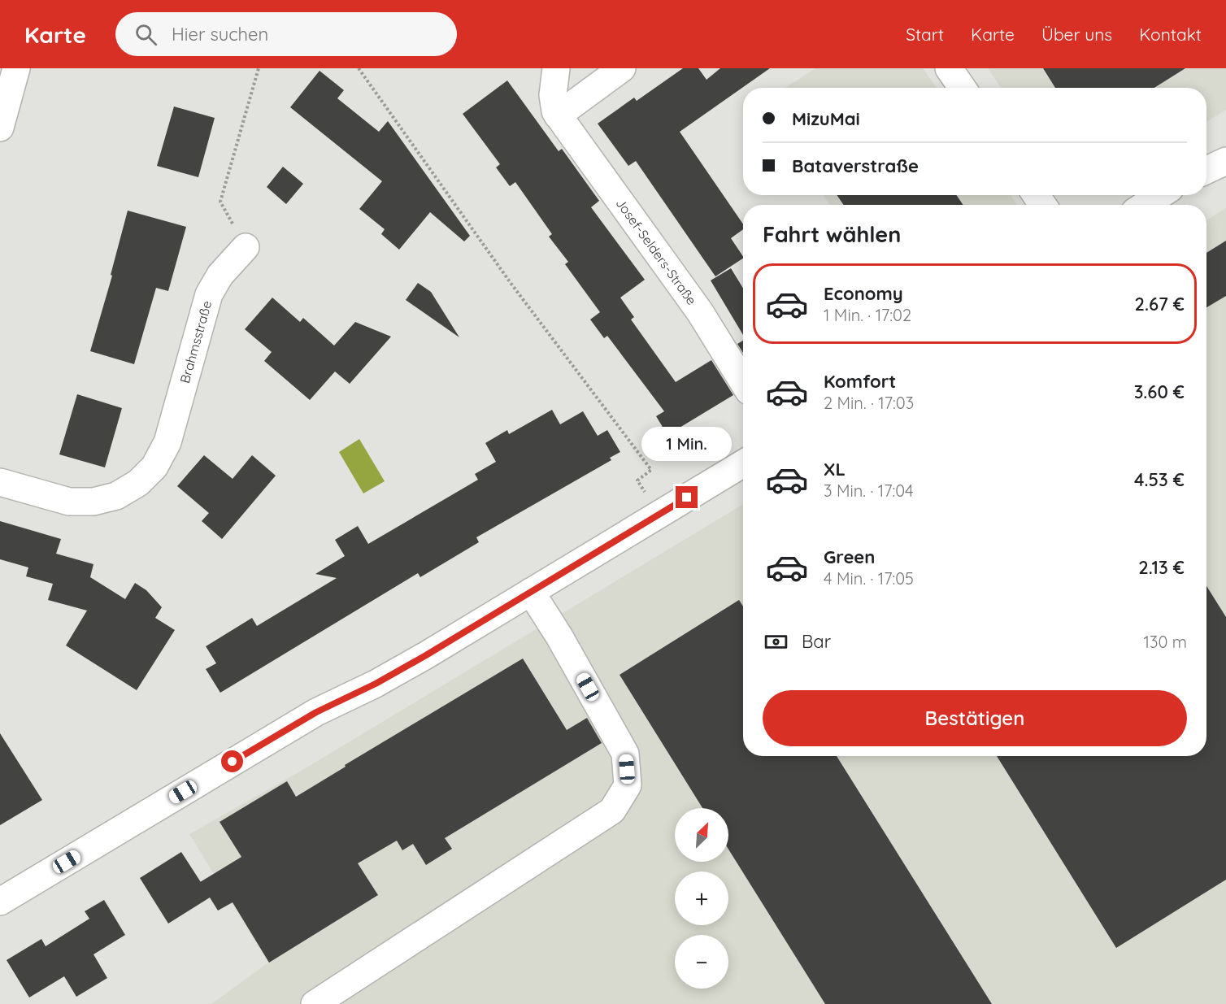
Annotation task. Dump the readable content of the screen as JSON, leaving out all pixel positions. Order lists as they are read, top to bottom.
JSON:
{
  "streets": {
    "street": ["Josef-Selders-Straße", "Brahmsstraße"]
  },
  "north": "top right",
  "page": {
    "header": "Karte",
    "search": "Hier suchen",
    "nav": [
      "Start",
      "Karte",
      "Über uns",
      "Kontakt"
    ],
    "banner": ["MizuMai", "Bataverstraße"],
    "heading": "Fahrt wählen",
    "list": [
      {
        "name": "Economy",
        "note": "1 Min. · 17:02",
        "value": "2.67 €"
      },
      {
        "name": "Komfort",
        "note": "2 Min. · 17:03",
        "value": "3.60 €"
      },
      {
        "name": "XL",
        "note": "3 Min. · 17:04",
        "value": "4.53 €"
      },
      {
        "name": "Green",
        "note": "4 Min. · 17:05",
        "value": "2.13 €"
      }
    ],
    "bubble": "1 Min.",
    "pay": ["Bar", "130 m"],
    "buttons": "Bestätigen",
    "map_buttons": ["+", "−"]
  }
}
